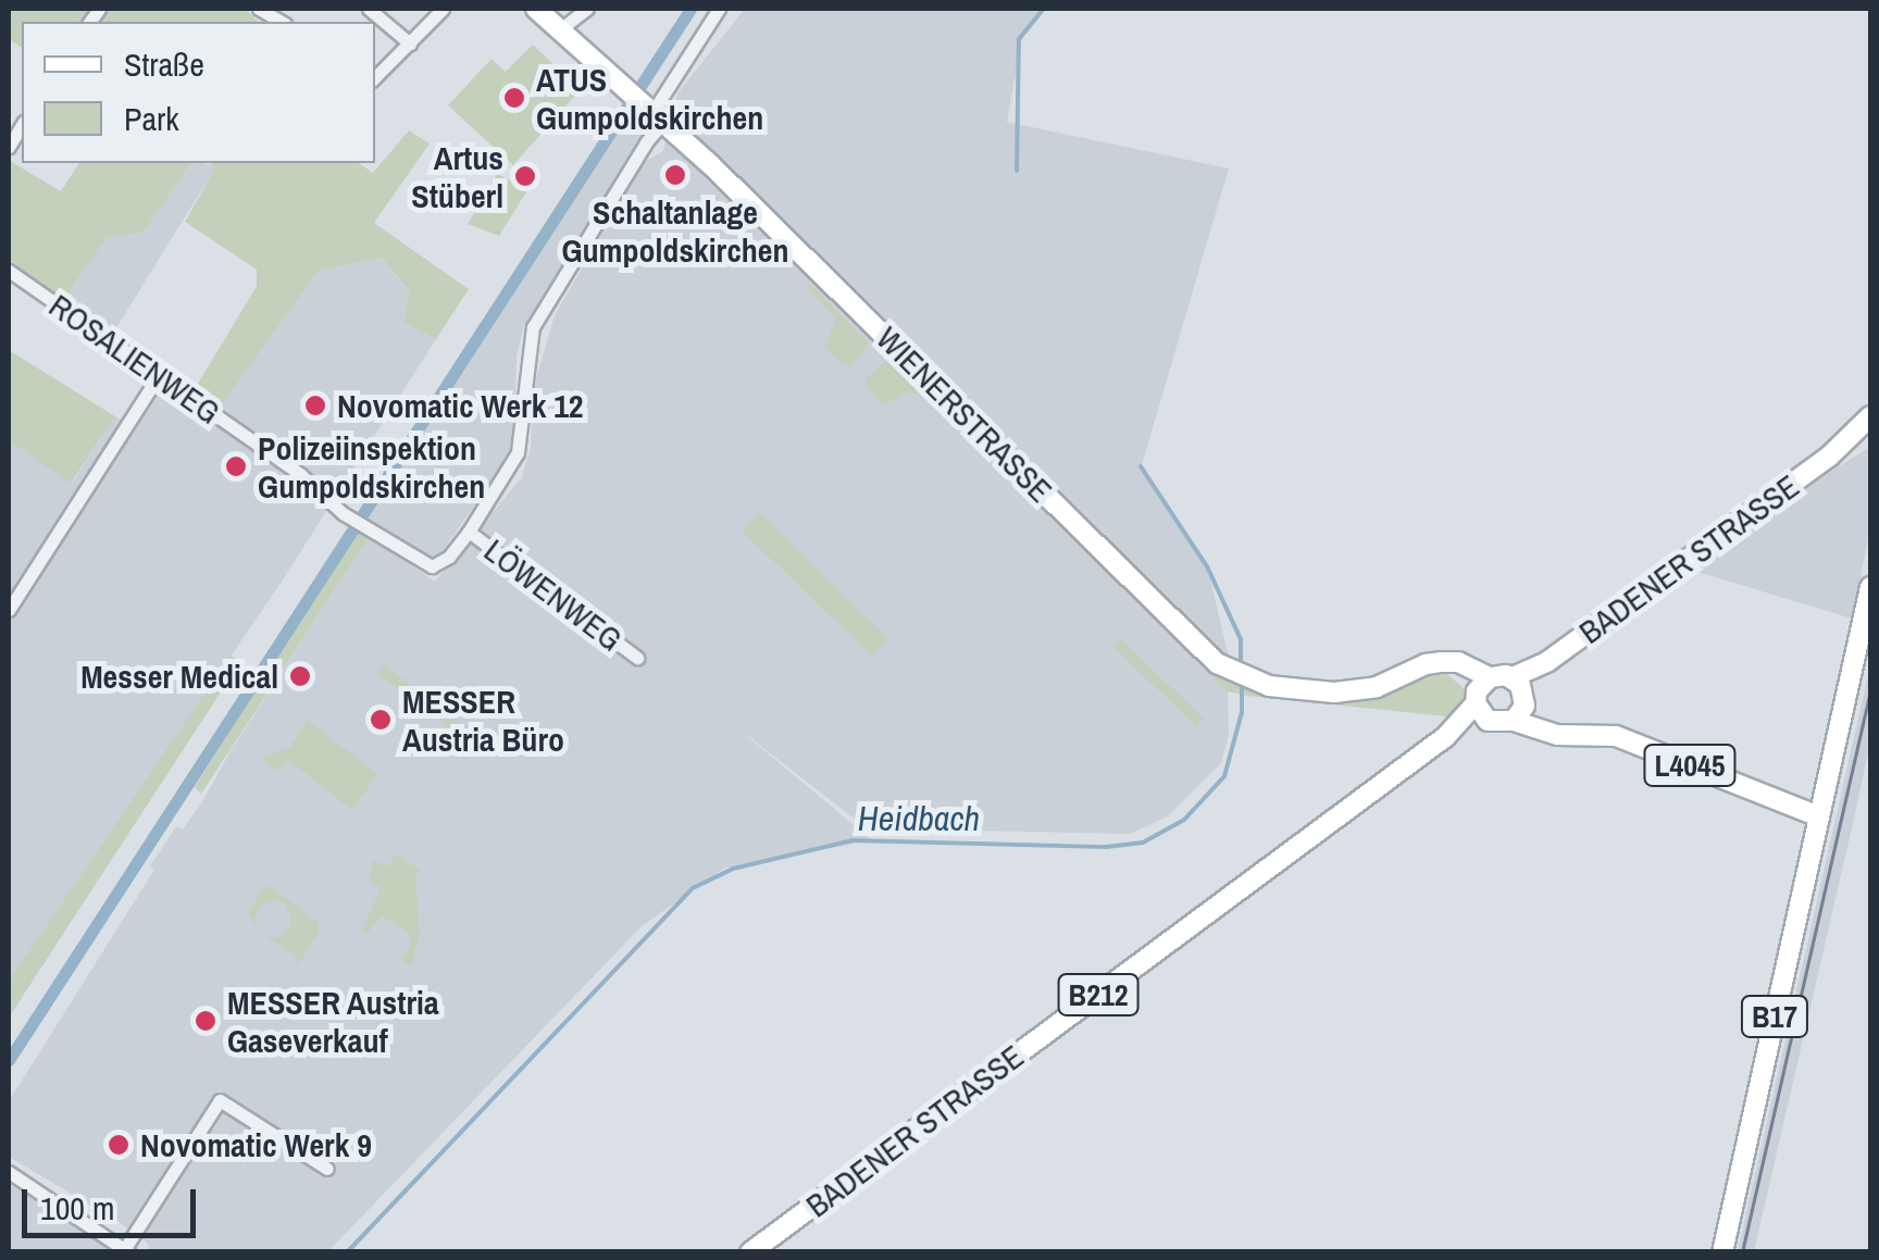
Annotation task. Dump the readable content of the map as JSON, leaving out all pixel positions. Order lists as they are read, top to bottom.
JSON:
{
  "streets": {
    "main road": [
      "WIENERSTRASSE",
      "BADENER STRASSE",
      "L4045",
      "B212",
      "B17"
    ],
    "street": ["ROSALIENWEG", "LÖWENWEG"]
  },
  "crossings": [
    ["ROSALIENWEG", "LÖWENWEG"],
    ["WIENERSTRASSE", "BADENER STRASSE"],
    ["WIENERSTRASSE", "B212"],
    ["BADENER STRASSE", "L4045"],
    ["BADENER STRASSE", "B212"],
    ["L4045", "B212"],
    ["L4045", "B17"]
  ],
  "water": ["Heidbach"],
  "places": [
    "ATUS Gumpoldskirchen",
    "Schaltanlage Gumpoldskirchen",
    "Artus Stüberl",
    "Novomatic Werk 12",
    "Polizeiinspektion Gumpoldskirchen",
    "Messer Medical",
    "MESSER Austria Büro",
    "MESSER Austria Gaseverkauf",
    "Novomatic Werk 9"
  ],
  "legend": ["Straße", "Park"],
  "scale_bar": "100 m"
}
